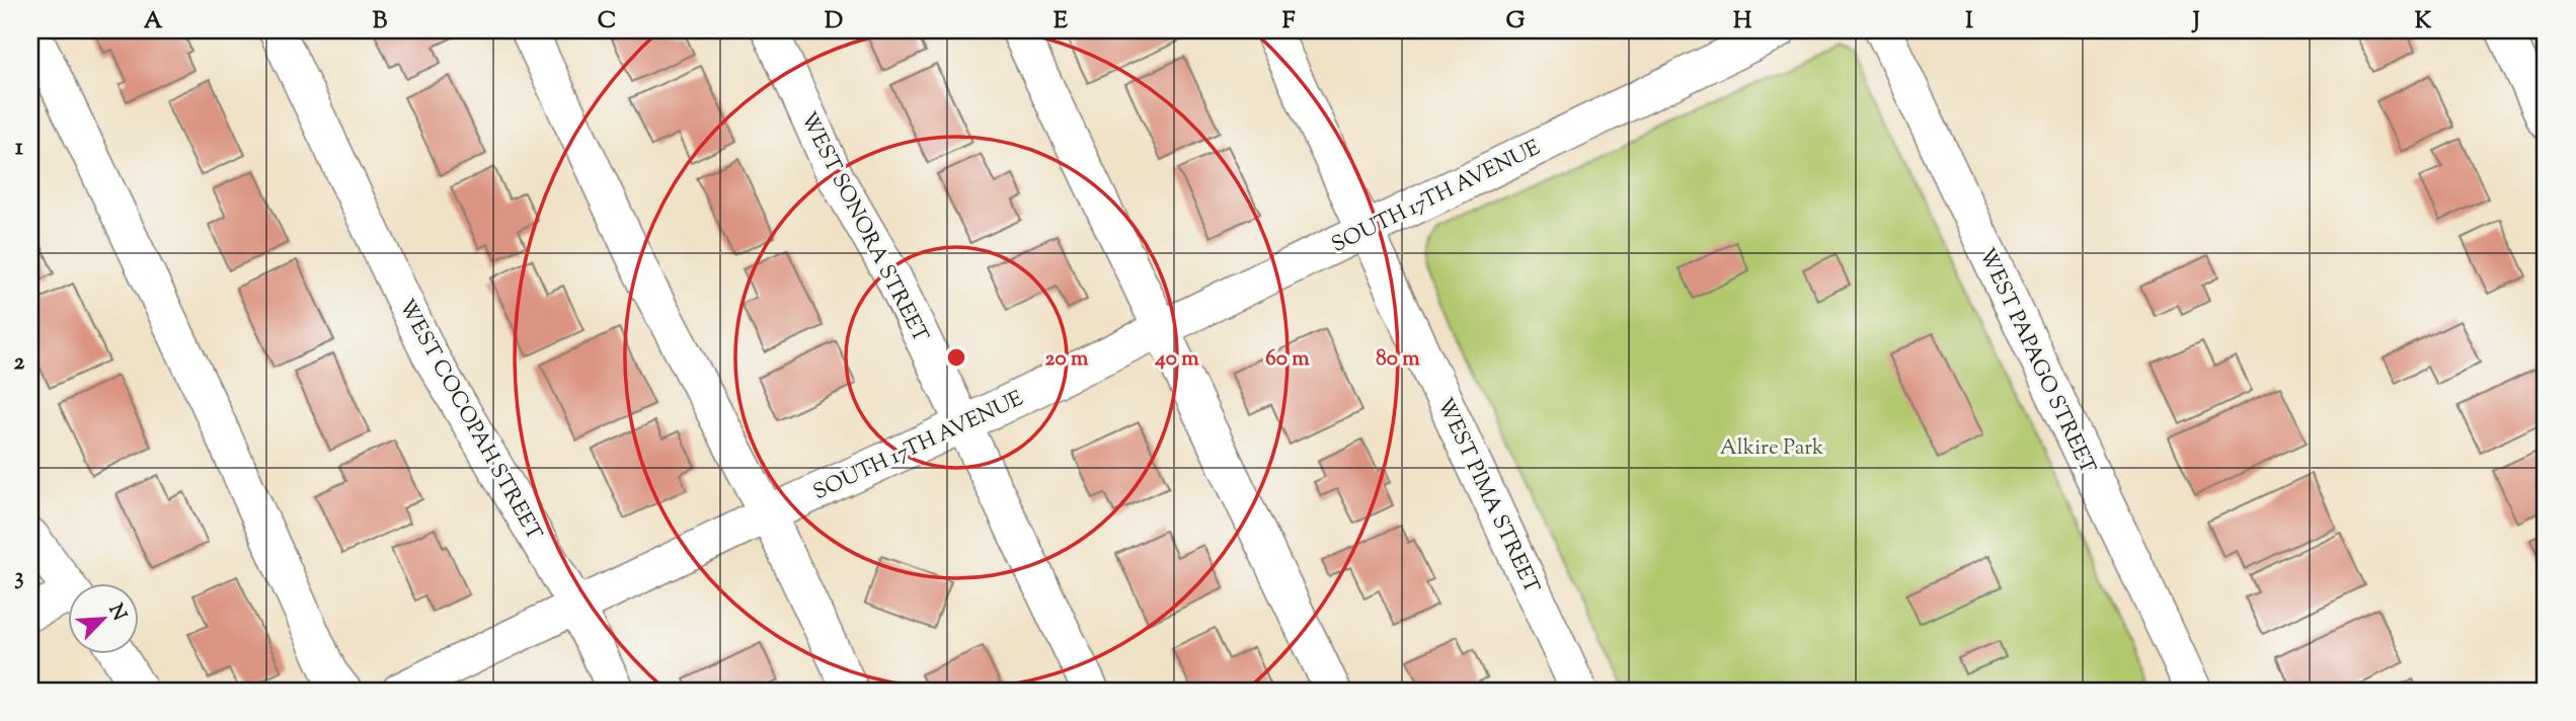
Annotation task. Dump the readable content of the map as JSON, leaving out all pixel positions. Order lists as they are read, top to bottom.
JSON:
{
  "streets": {
    "street": [
      "SOUTH 17TH AVENUE",
      "WEST SONORA STREET",
      "WEST PAPAGO STREET",
      "WEST COCOPAH STREET",
      "WEST PIMA STREET"
    ]
  },
  "crossings": [
    ["SOUTH 17TH AVENUE", "WEST SONORA STREET"],
    ["SOUTH 17TH AVENUE", "WEST COCOPAH STREET"],
    ["SOUTH 17TH AVENUE", "WEST PIMA STREET"]
  ],
  "parks": ["Alkire Park"],
  "north": "top right",
  "grid": {
    "columns": [
      "A",
      "B",
      "C",
      "D",
      "E",
      "F",
      "G",
      "H",
      "I",
      "J",
      "K"
    ],
    "rows": ["1", "2", "3"]
  },
  "rings": [
    "20 m",
    "40 m",
    "60 m",
    "80 m"
  ]
}
